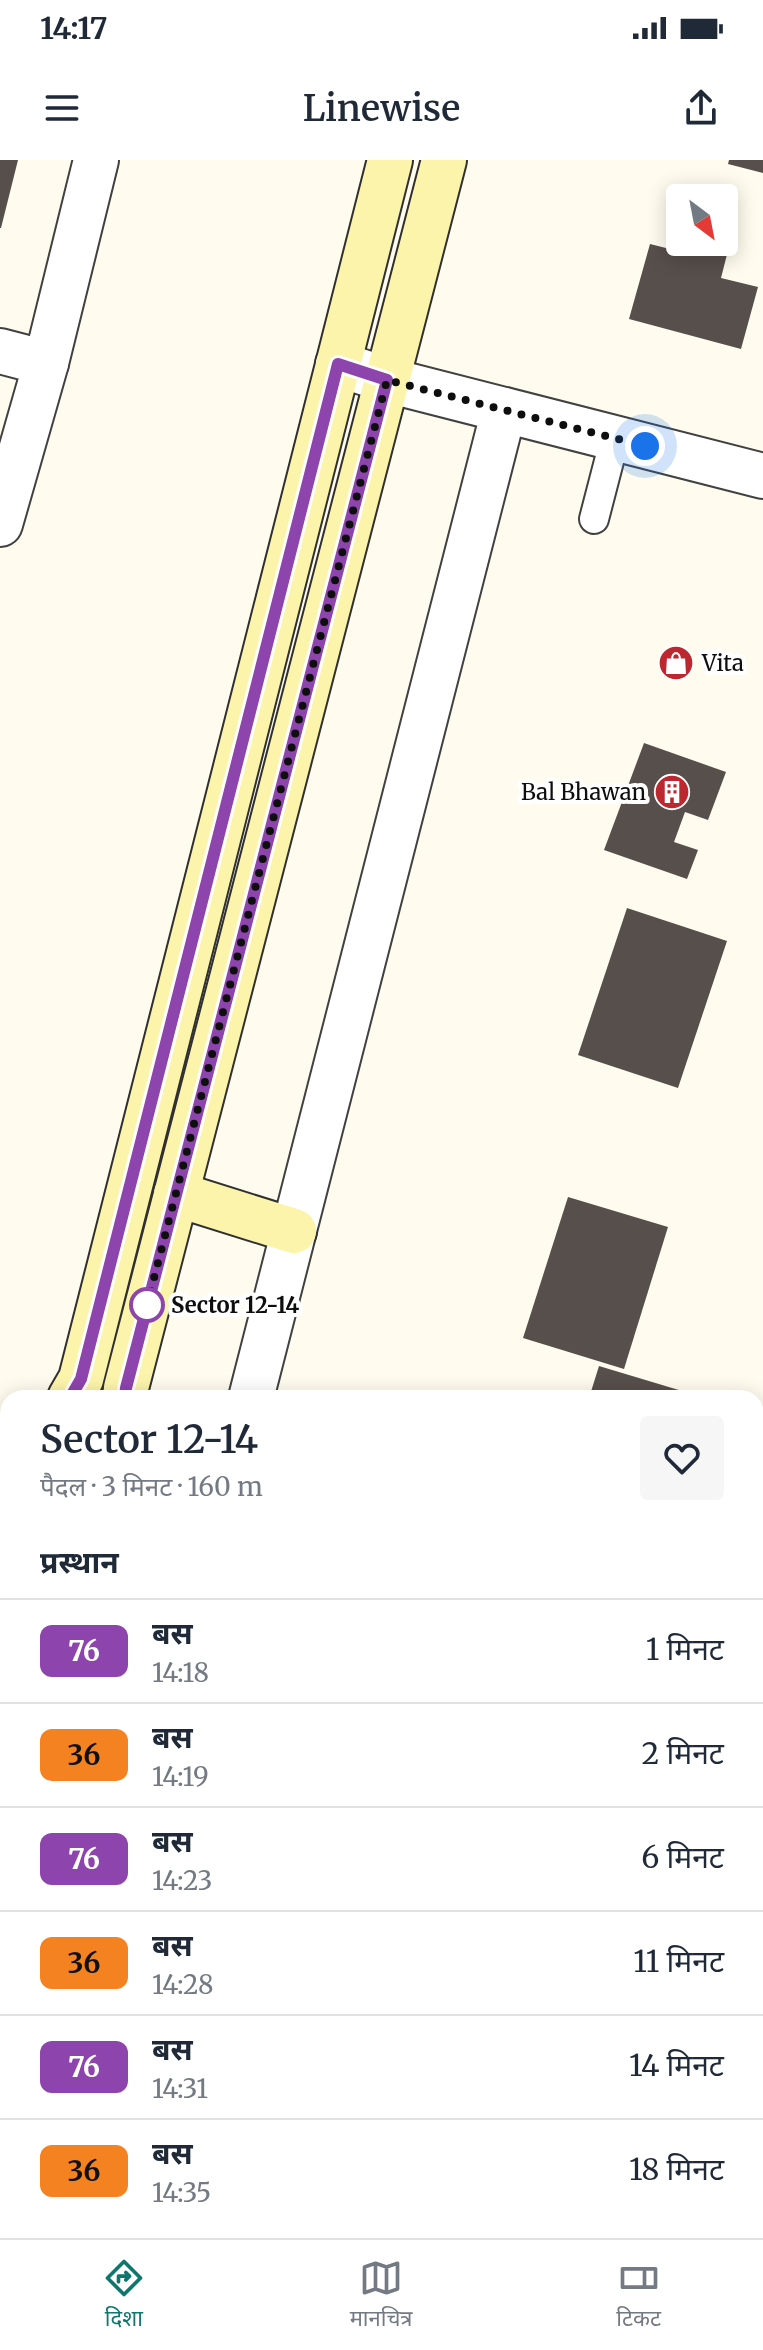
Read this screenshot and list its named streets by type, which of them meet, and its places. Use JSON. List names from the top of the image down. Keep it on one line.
{"places":{"shop":["Vita"],"building":["Bal Bhawan"],"other":["Sector 12-14"]},"lines":["bus line 76"],"north":"bottom right","page":{"status":"14:17","header":"Linewise","heading":[["Sector 12-14","पैदल · 3 मिनट · 160 m"],"प्रस्थान"],"list":[{"mark":"76","name":"बस","note":"14:18","value":"1 मिनट"},{"mark":"36","name":"बस","note":"14:19","value":"2 मिनट"},{"mark":"76","name":"बस","note":"14:23","value":"6 मिनट"},{"mark":"36","name":"बस","note":"14:28","value":"11 मिनट"},{"mark":"76","name":"बस","note":"14:31","value":"14 मिनट"},{"mark":"36","name":"बस","note":"14:35","value":"18 मिनट"}],"tabs":["दिशा","मानचित्र","टिकट"]}}
